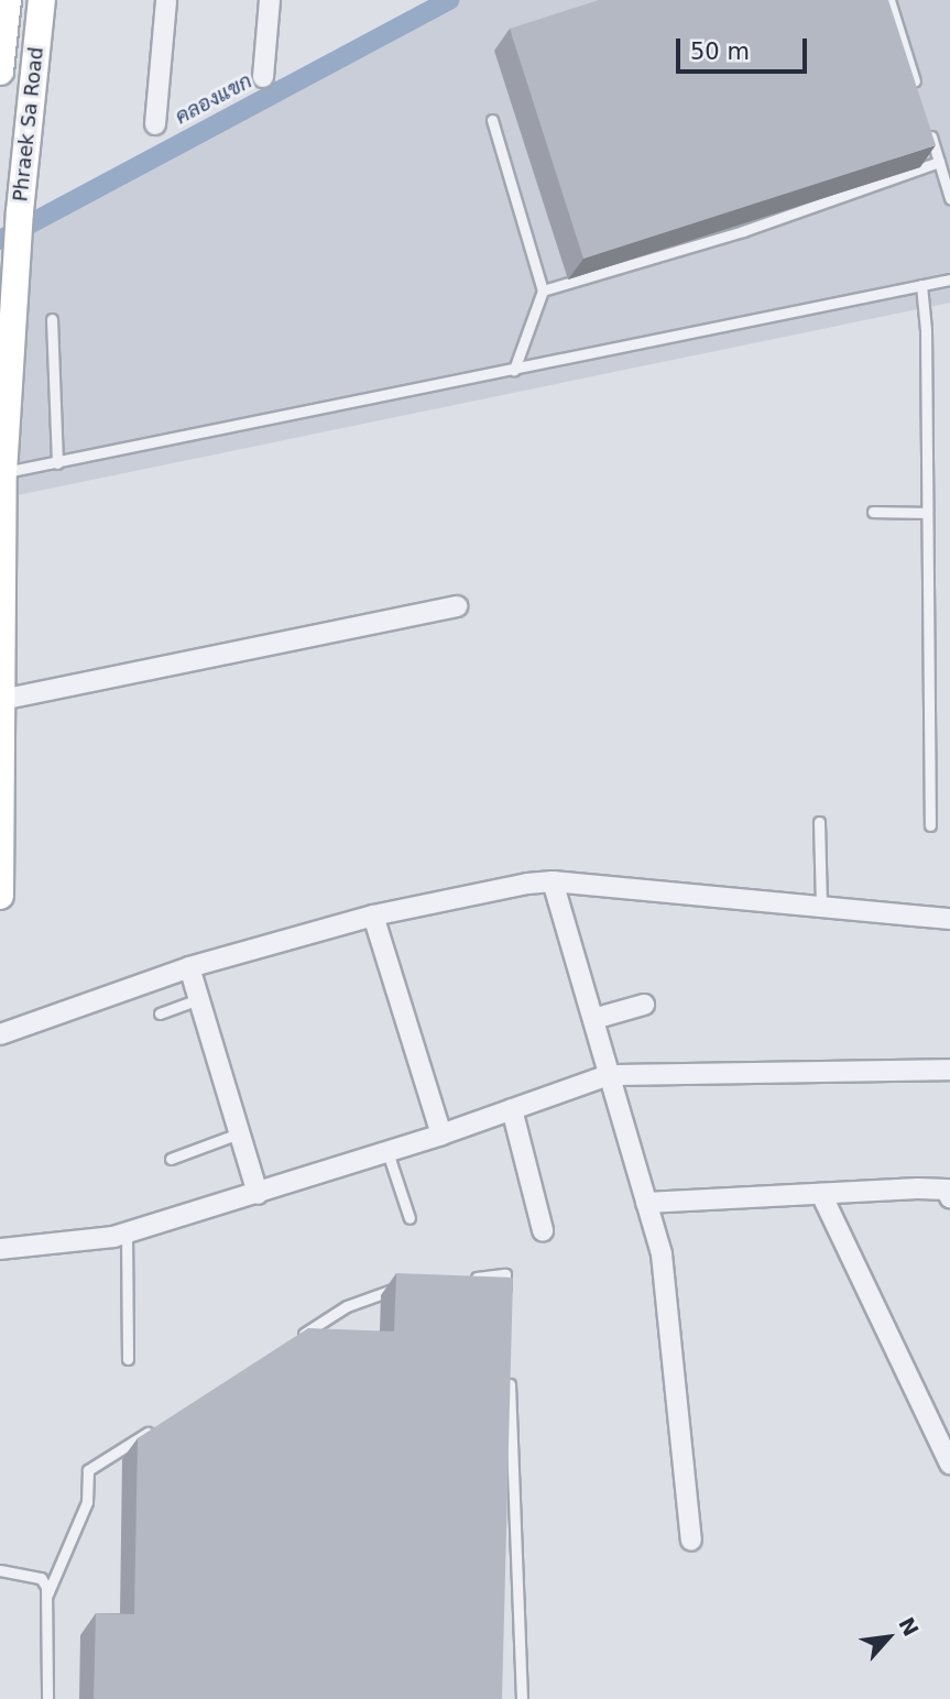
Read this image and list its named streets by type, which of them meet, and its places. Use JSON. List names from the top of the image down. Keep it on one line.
{"streets":{"main road":["Phraek Sa Road"]},"water":["คลองแขก"],"scale_bar":"50 m","north":"top right"}
